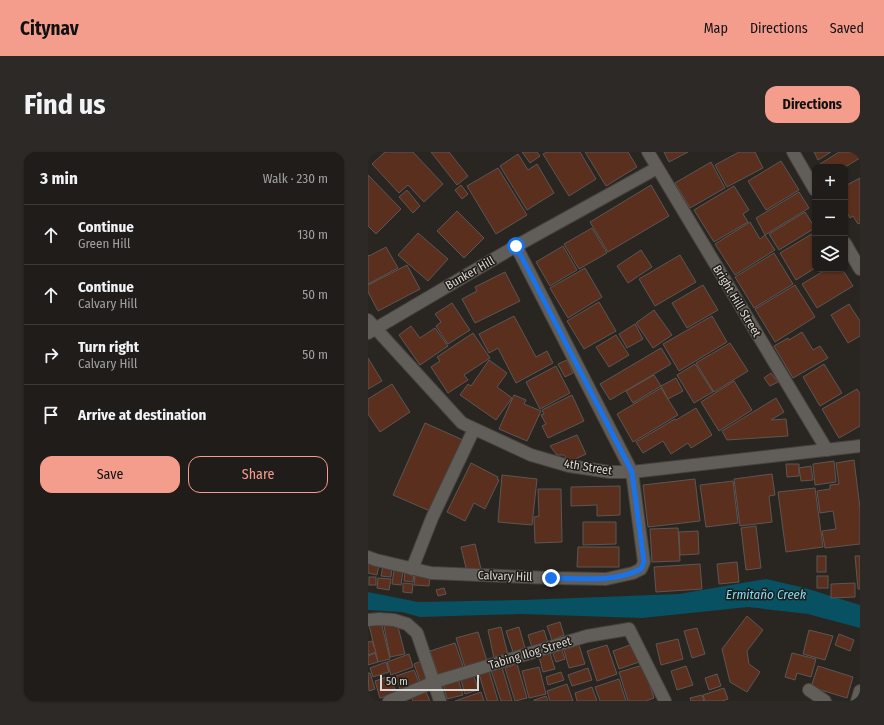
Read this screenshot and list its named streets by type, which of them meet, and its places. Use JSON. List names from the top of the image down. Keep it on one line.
{"streets":{"street":["Bunker Hill","Bright Hill Street","4th Street","Calvary Hill","Tabing Ilog Street"]},"crossings":[["Bunker Hill","Bright Hill Street"],["Bunker Hill","4th Street"],["Bright Hill Street","4th Street"],["4th Street","Calvary Hill"]],"water":["Ermitaño Creek"],"scale_bar":"50 m","page":{"header":"Citynav","nav":["Map","Directions","Saved"],"buttons":["Directions",["Save","Share"]],"title":"Find us","heading":["3 min","Walk · 230 m"],"map_buttons":["+","−"],"list":[["Continue","Green Hill","130 m"],["Continue","Calvary Hill","50 m"],["Turn right","Calvary Hill","50 m"],"Arrive at destination"],"scale":"50 m"}}
